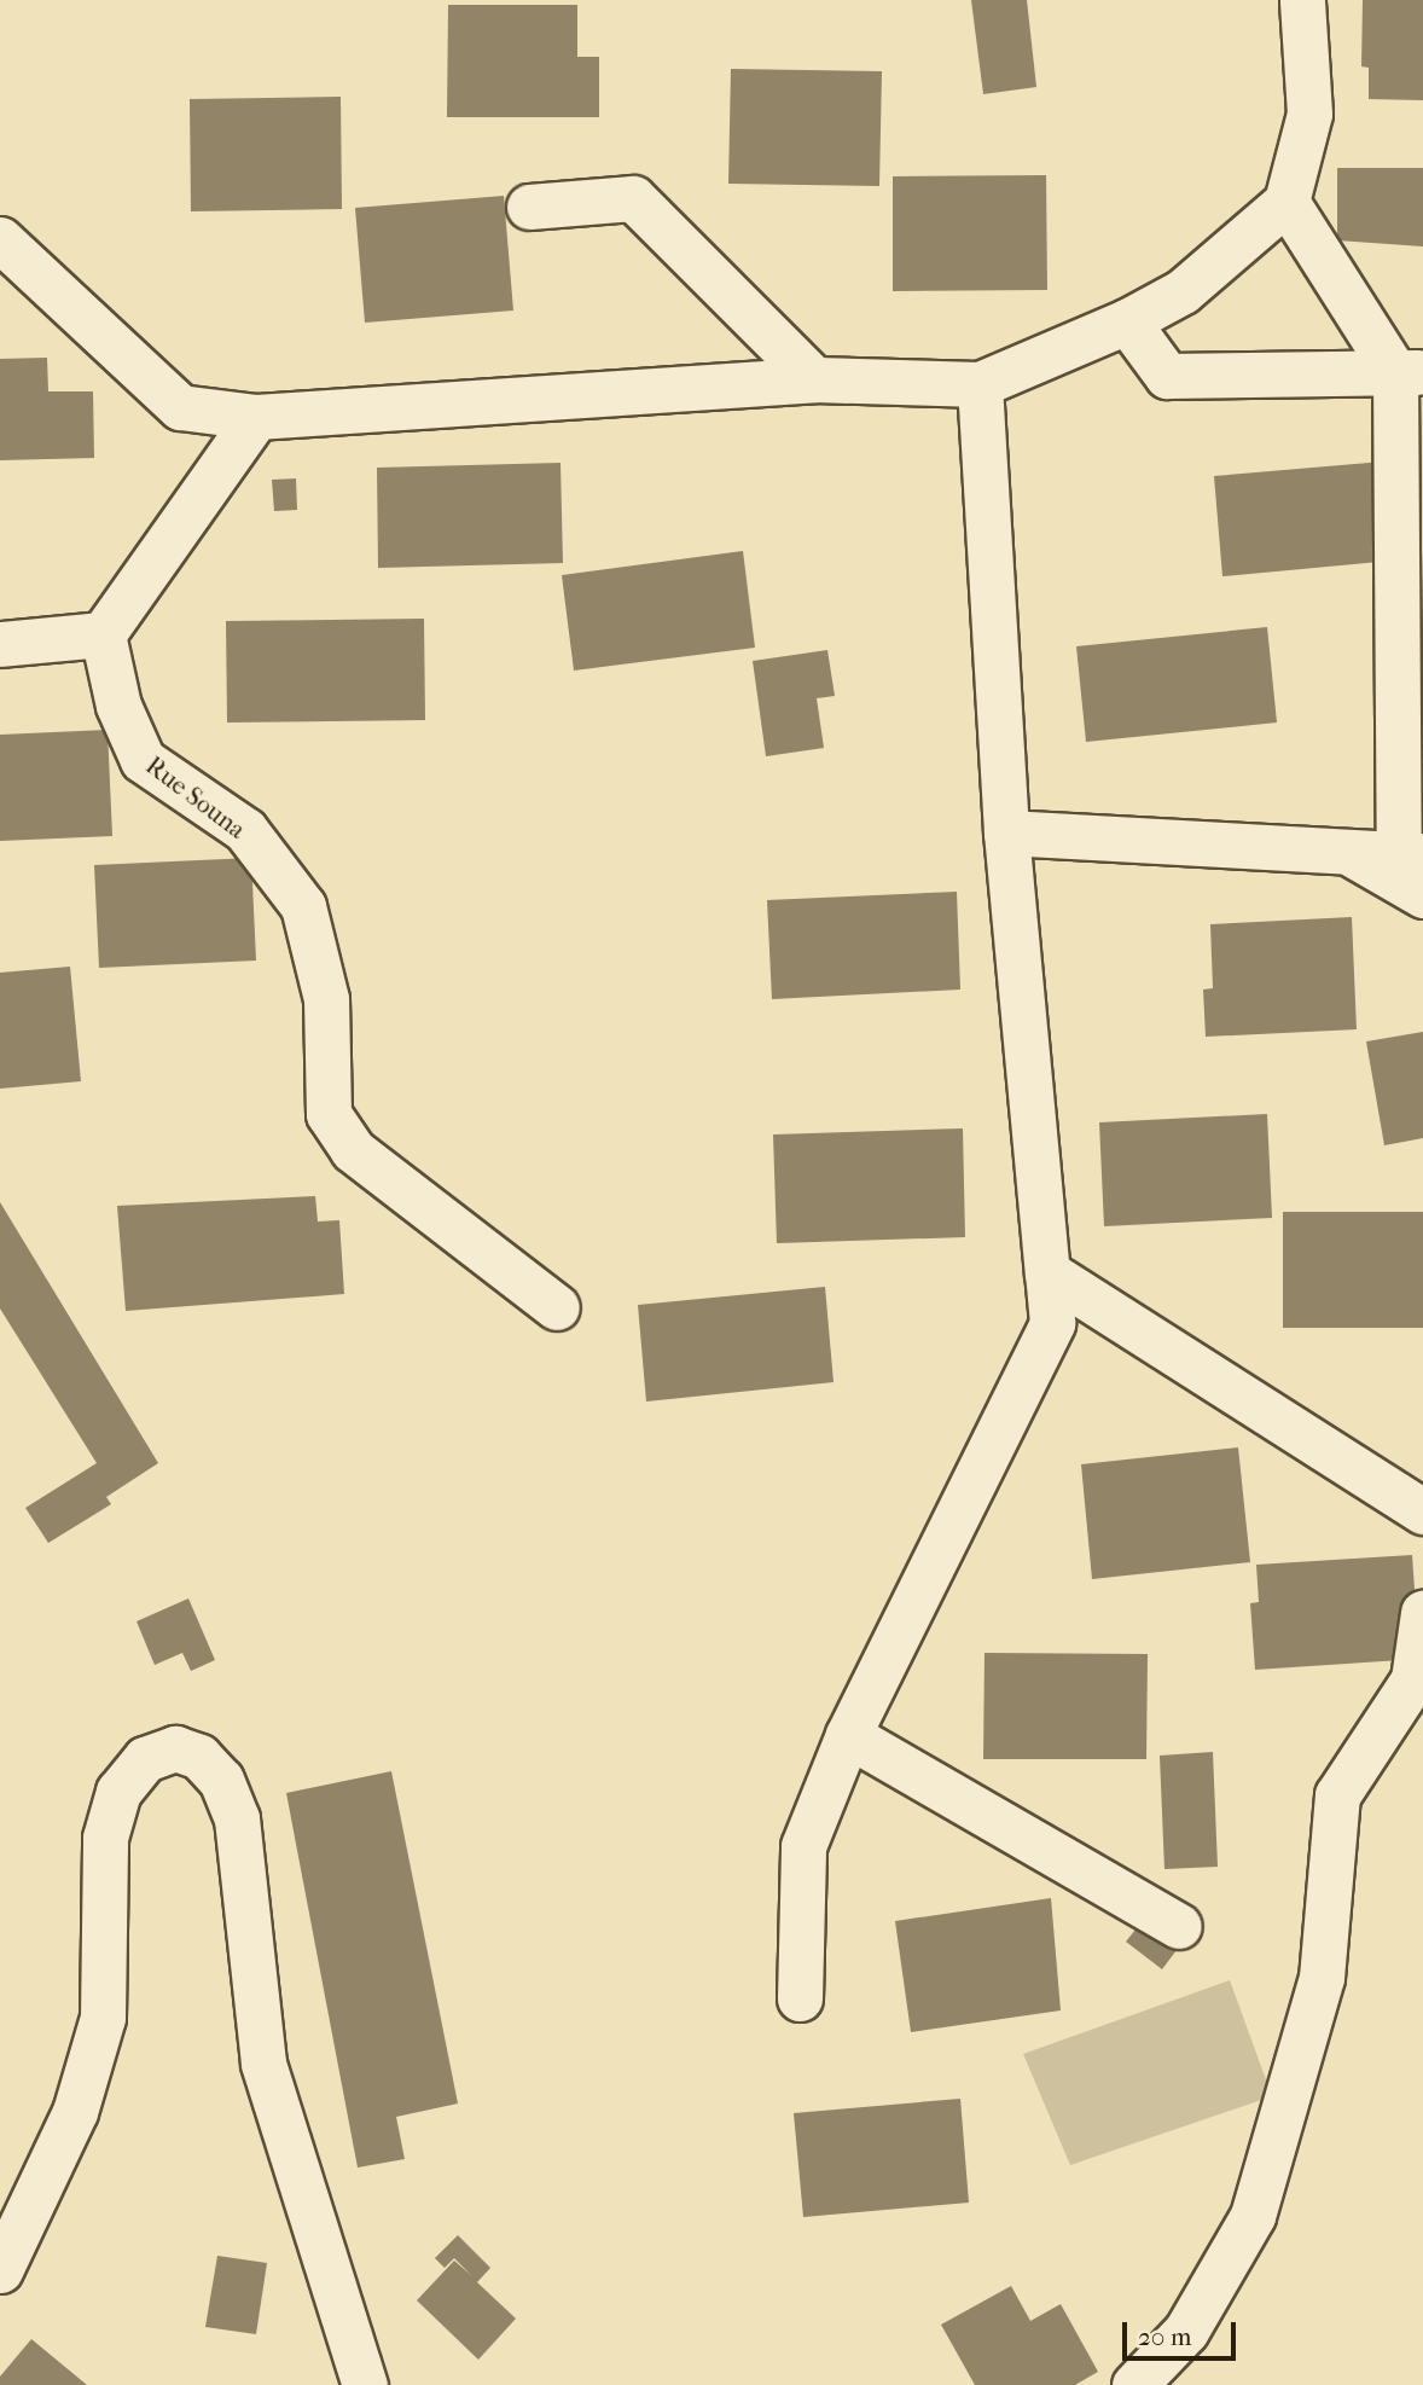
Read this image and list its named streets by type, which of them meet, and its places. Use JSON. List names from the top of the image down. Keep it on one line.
{"streets":{"street":["Rue Souna"]},"scale_bar":"20 m"}
